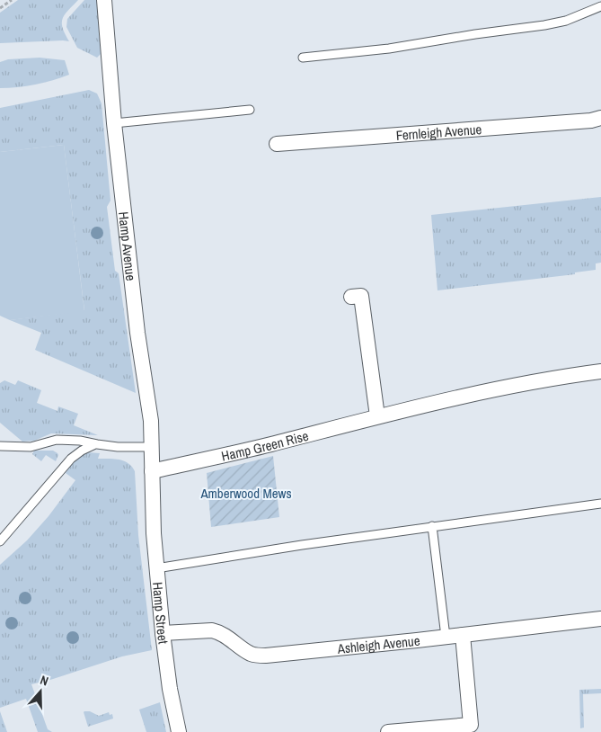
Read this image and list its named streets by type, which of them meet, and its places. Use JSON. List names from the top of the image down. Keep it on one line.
{"streets":{"street":["Fernleigh Avenue","Hamp Avenue","Hamp Green Rise","Hamp Street","Ashleigh Avenue"]},"crossings":[["Hamp Avenue","Hamp Green Rise"],["Hamp Avenue","Hamp Street"],["Hamp Street","Ashleigh Avenue"]],"parks":["Amberwood Mews"],"north":"top"}
